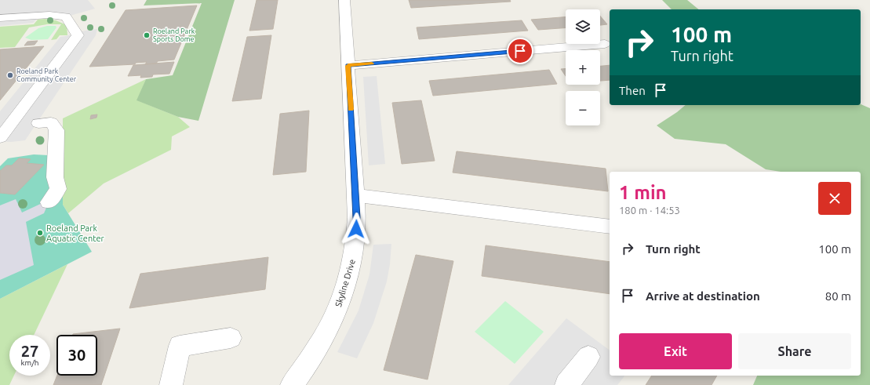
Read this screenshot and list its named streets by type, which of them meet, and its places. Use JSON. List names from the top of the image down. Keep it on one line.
{"streets":{"street":["Skyline Drive"]},"places":["Roeland Park Sports Dome","Roeland Park Community Center","Roeland Park Aquatic Center"],"page":{"map_buttons":["+","−"],"turn":["100 m","Turn right"],"then":"Then","heading":["1 min","180 m · 14:53"],"list":[{"name":"Turn right","value":"100 m"},{"name":"Arrive at destination","value":"80 m"}],"buttons":["Exit","Share"],"speed":"27 km/h","limit":"30"}}
